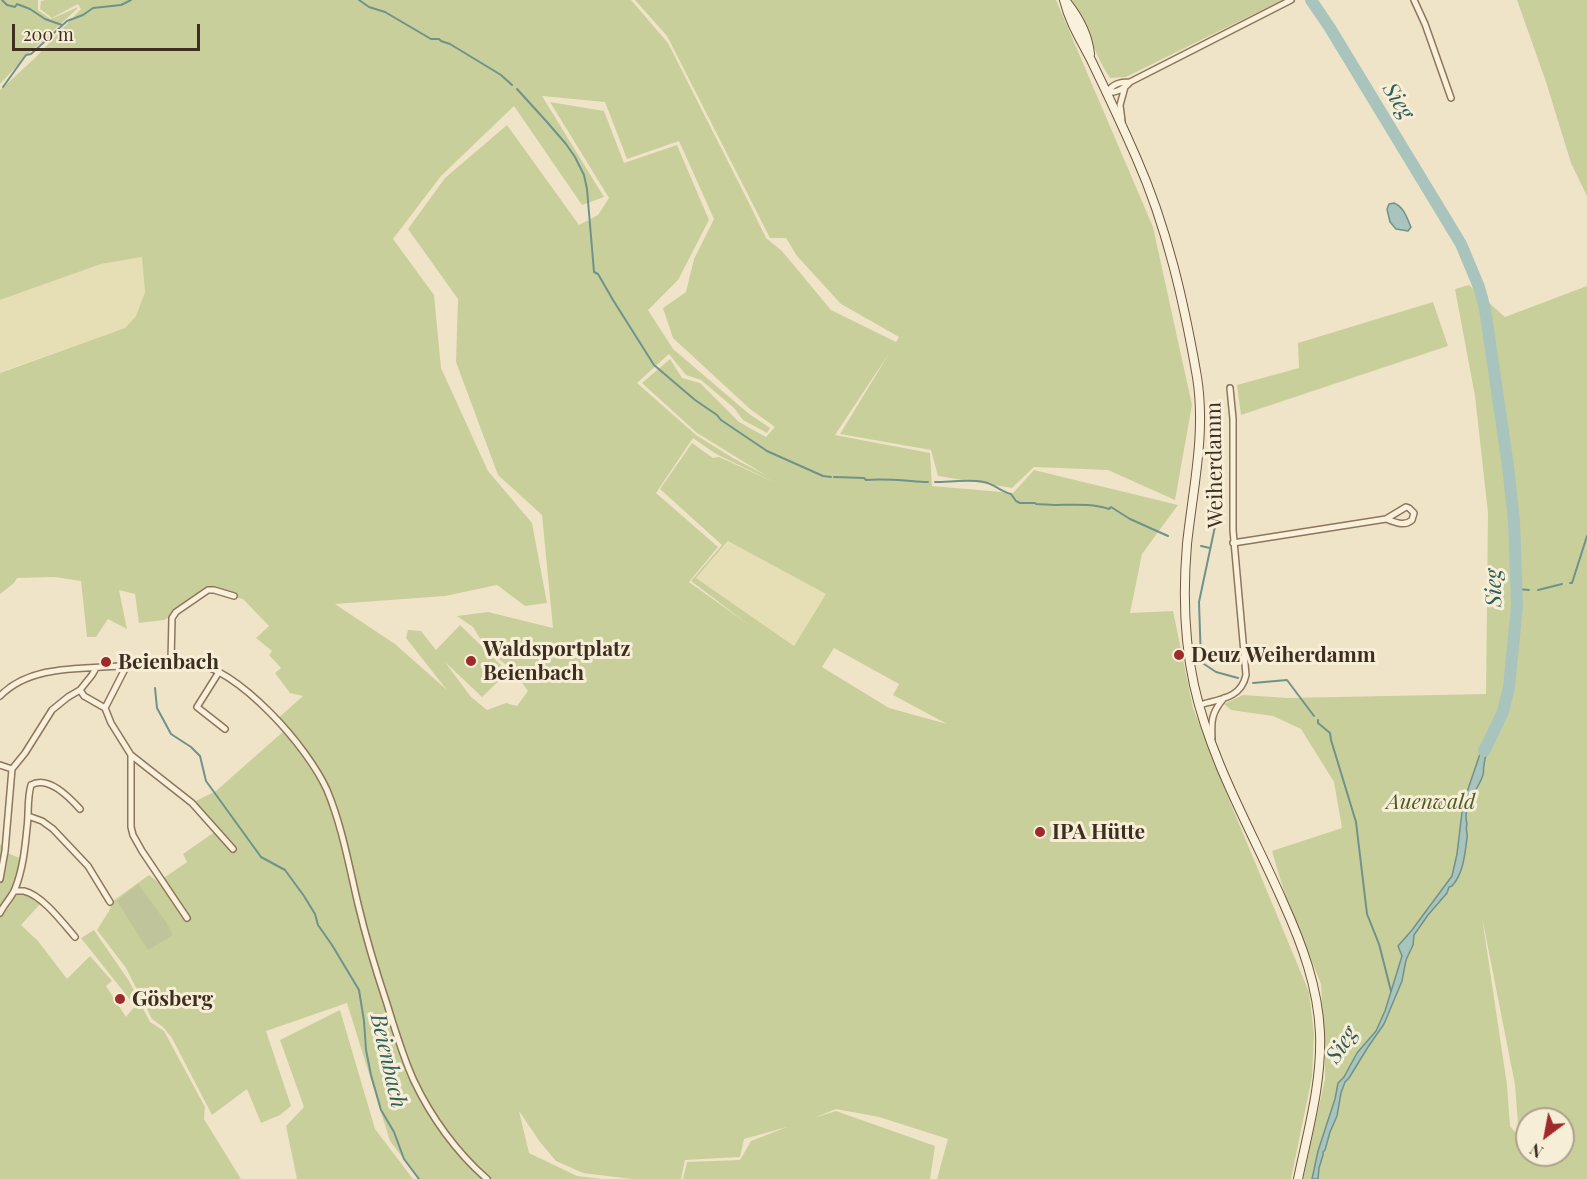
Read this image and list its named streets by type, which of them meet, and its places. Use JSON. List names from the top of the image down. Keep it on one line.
{"streets":{"street":["Weiherdamm"]},"water":["Sieg","Beienbach"],"parks":["Auenwald"],"places":["Deuz Weiherdamm","Waldsportplatz Beienbach","Beienbach","IPA Hütte","Gösberg"],"scale_bar":"200 m","north":"bottom left"}
